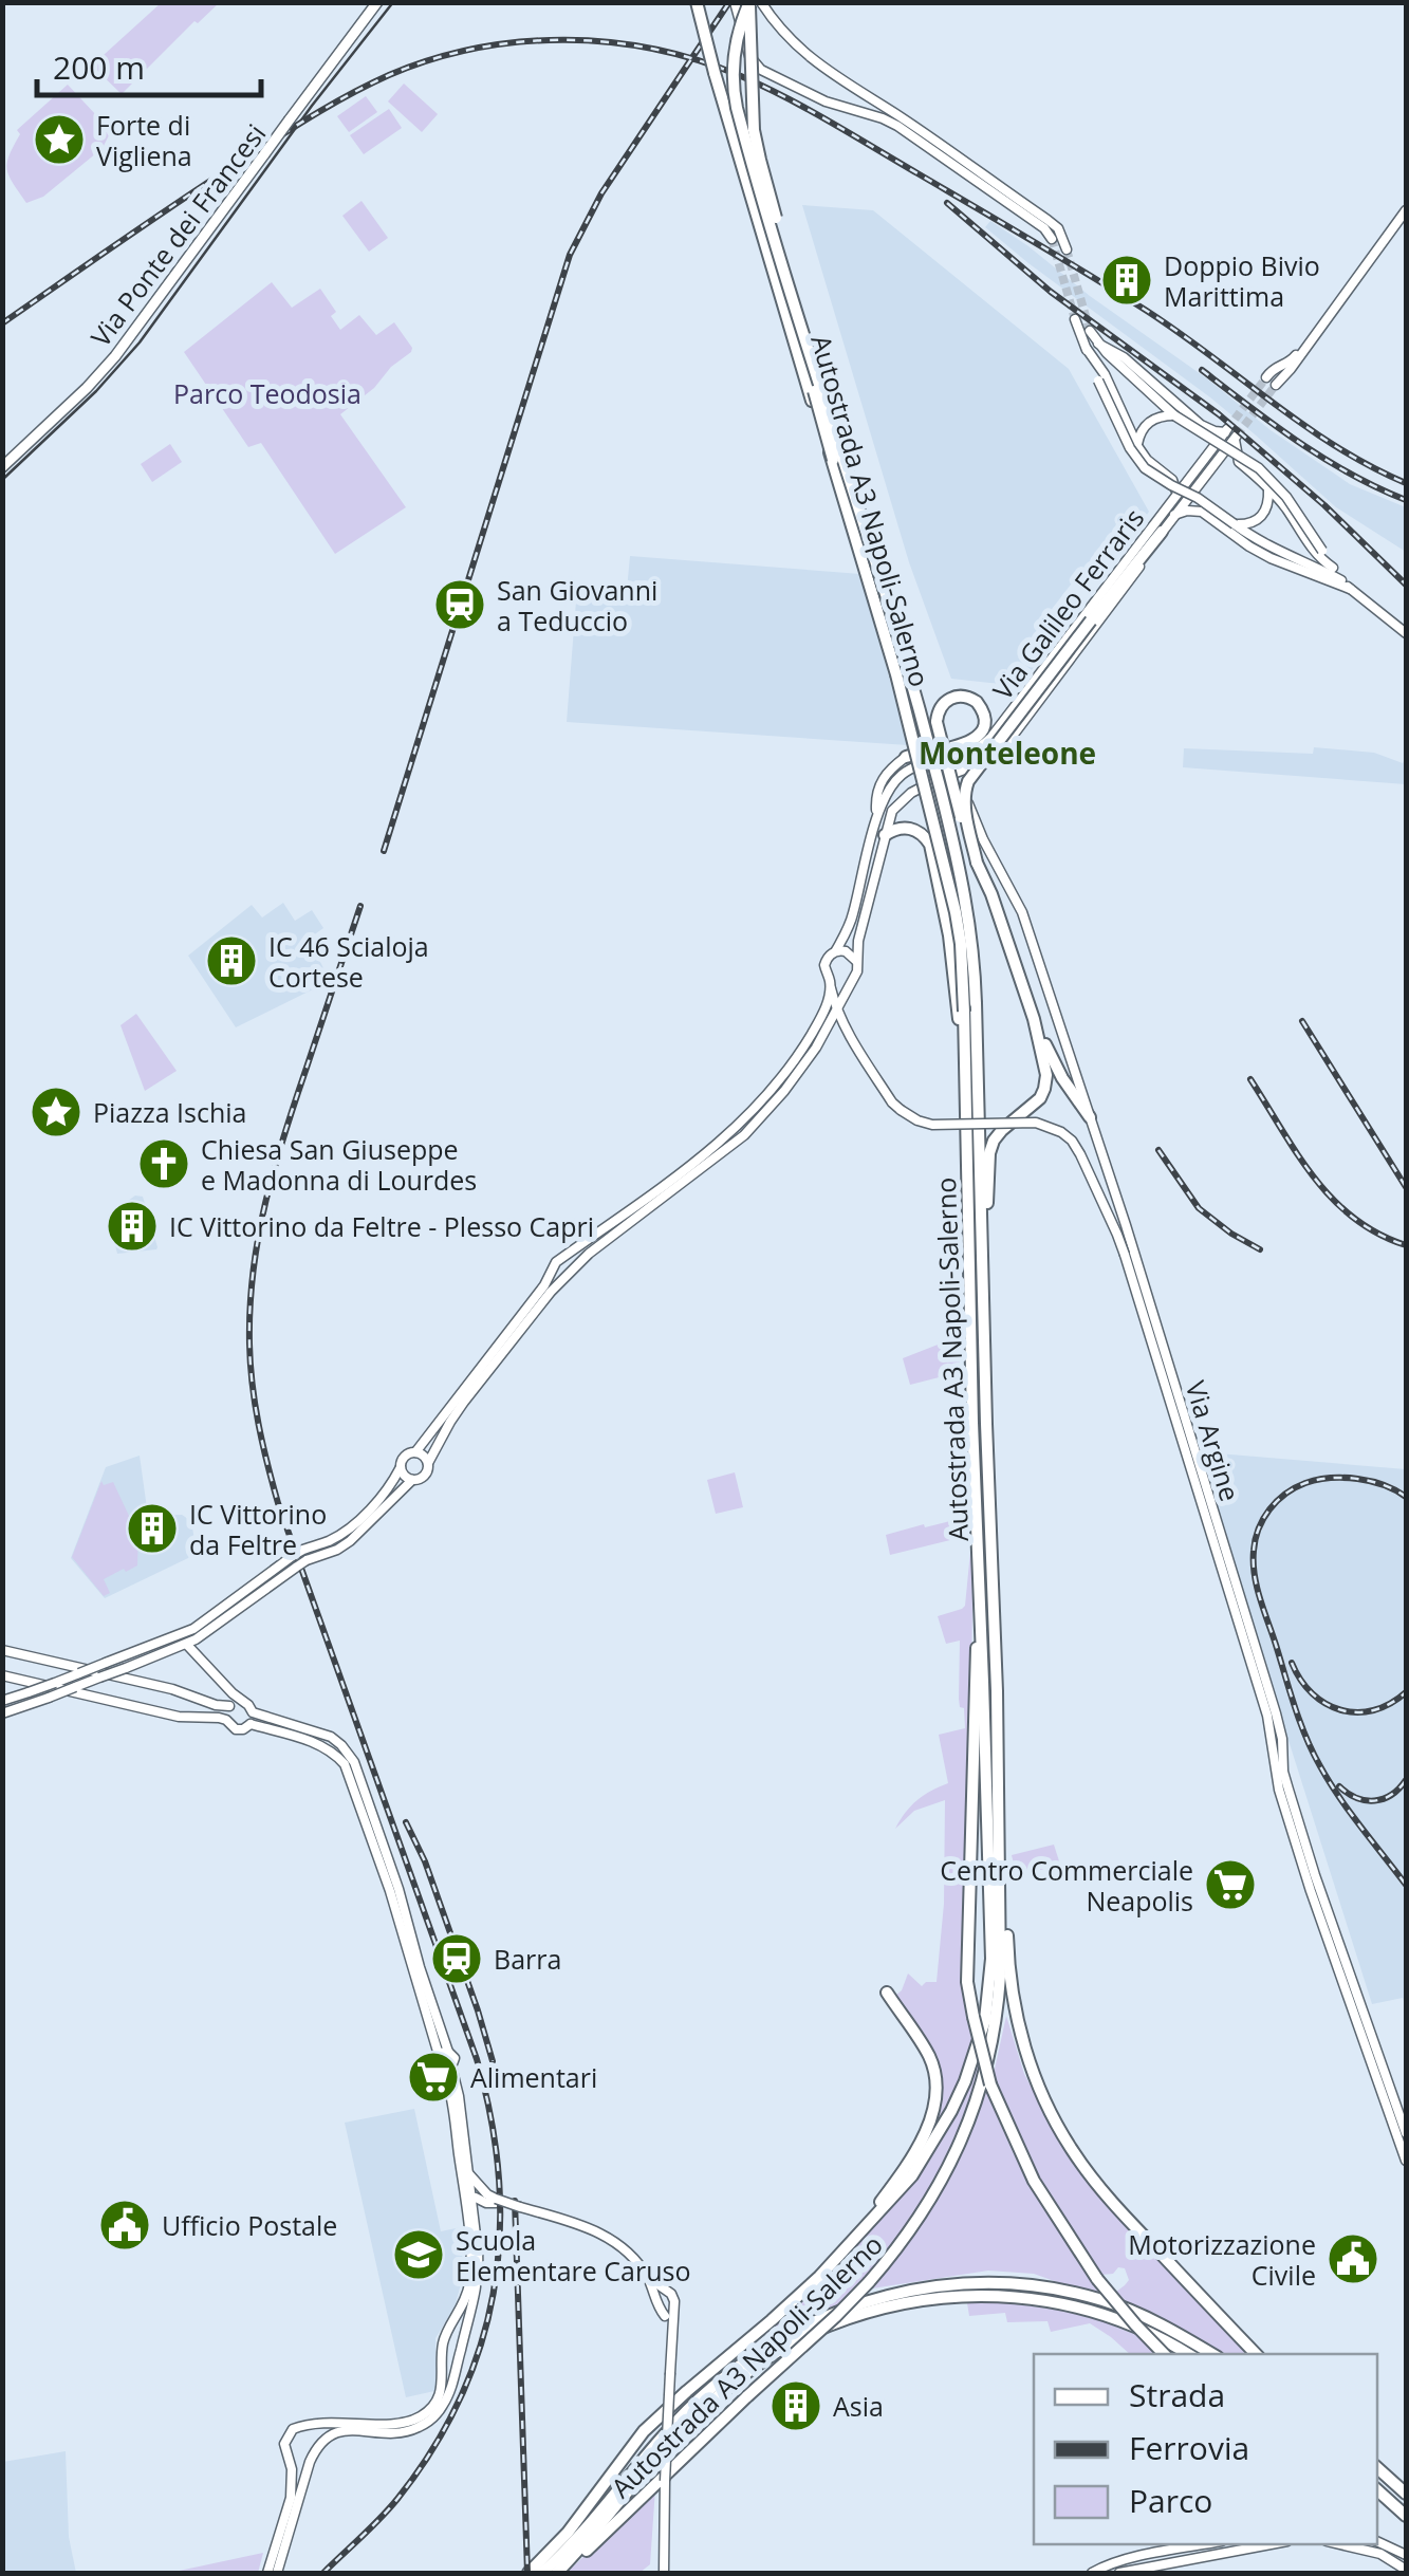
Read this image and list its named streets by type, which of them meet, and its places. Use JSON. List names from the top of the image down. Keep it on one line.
{"streets":{"highway":["Autostrada A3 Napoli-Salerno"],"main road":["Via Ponte dei Francesi"],"street":["Via Galileo Ferraris","Via Argine"]},"crossings":[["Via Galileo Ferraris","Via Argine"]],"districts":["Monteleone"],"parks":["Parco Teodosia"],"places":{"place":["Forte di Vigliena","Piazza Ischia"],"building":["Doppio Bivio Marittima","IC 46 Scialoja Cortese","IC Vittorino da Feltre - Plesso Capri","IC Vittorino da Feltre","Asia"],"station":["San Giovanni a Teduccio","Barra"],"church":["Chiesa San Giuseppe e Madonna di Lourdes"],"supermarket":["Centro Commerciale Neapolis","Alimentari"],"public building":["Ufficio Postale","Motorizzazione Civile"],"school or university":["Scuola Elementare Caruso"]},"legend":["Strada","Ferrovia","Parco"],"scale_bar":"200 m"}
